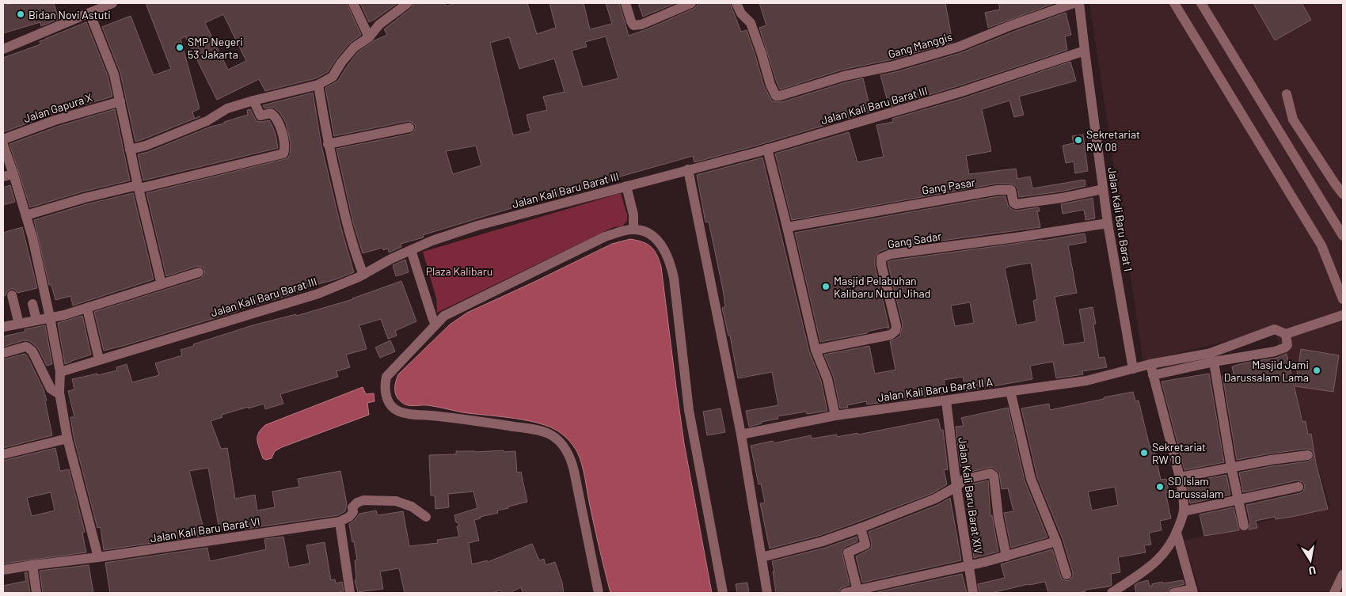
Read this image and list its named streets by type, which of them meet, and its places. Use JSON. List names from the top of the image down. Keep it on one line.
{"streets":{"street":["Gang Manggis","Jalan Kali Baru Barat III","Jalan Gapura X","Gang Pasar","Jalan Kali Baru Barat 1","Gang Sadar","Jalan Kali Baru Barat II A","Jalan Kali Baru Barat XIV","Jalan Kali Baru Barat VI"]},"crossings":[["Jalan Kali Baru Barat III","Jalan Kali Baru Barat 1"],["Gang Pasar","Jalan Kali Baru Barat 1"],["Jalan Kali Baru Barat 1","Gang Sadar"],["Jalan Kali Baru Barat 1","Jalan Kali Baru Barat II A"],["Jalan Kali Baru Barat II A","Jalan Kali Baru Barat XIV"]],"parks":["Plaza Kalibaru"],"places":["Bidan Novi Astuti","SMP Negeri 53 Jakarta","Sekretariat RW 08","Masjid Pelabuhan Kalibaru Nurul Jihad","Masjid Jami Darussalam Lama","Sekretariat RW 10","SD Islam Darussalam"],"north":"bottom"}
